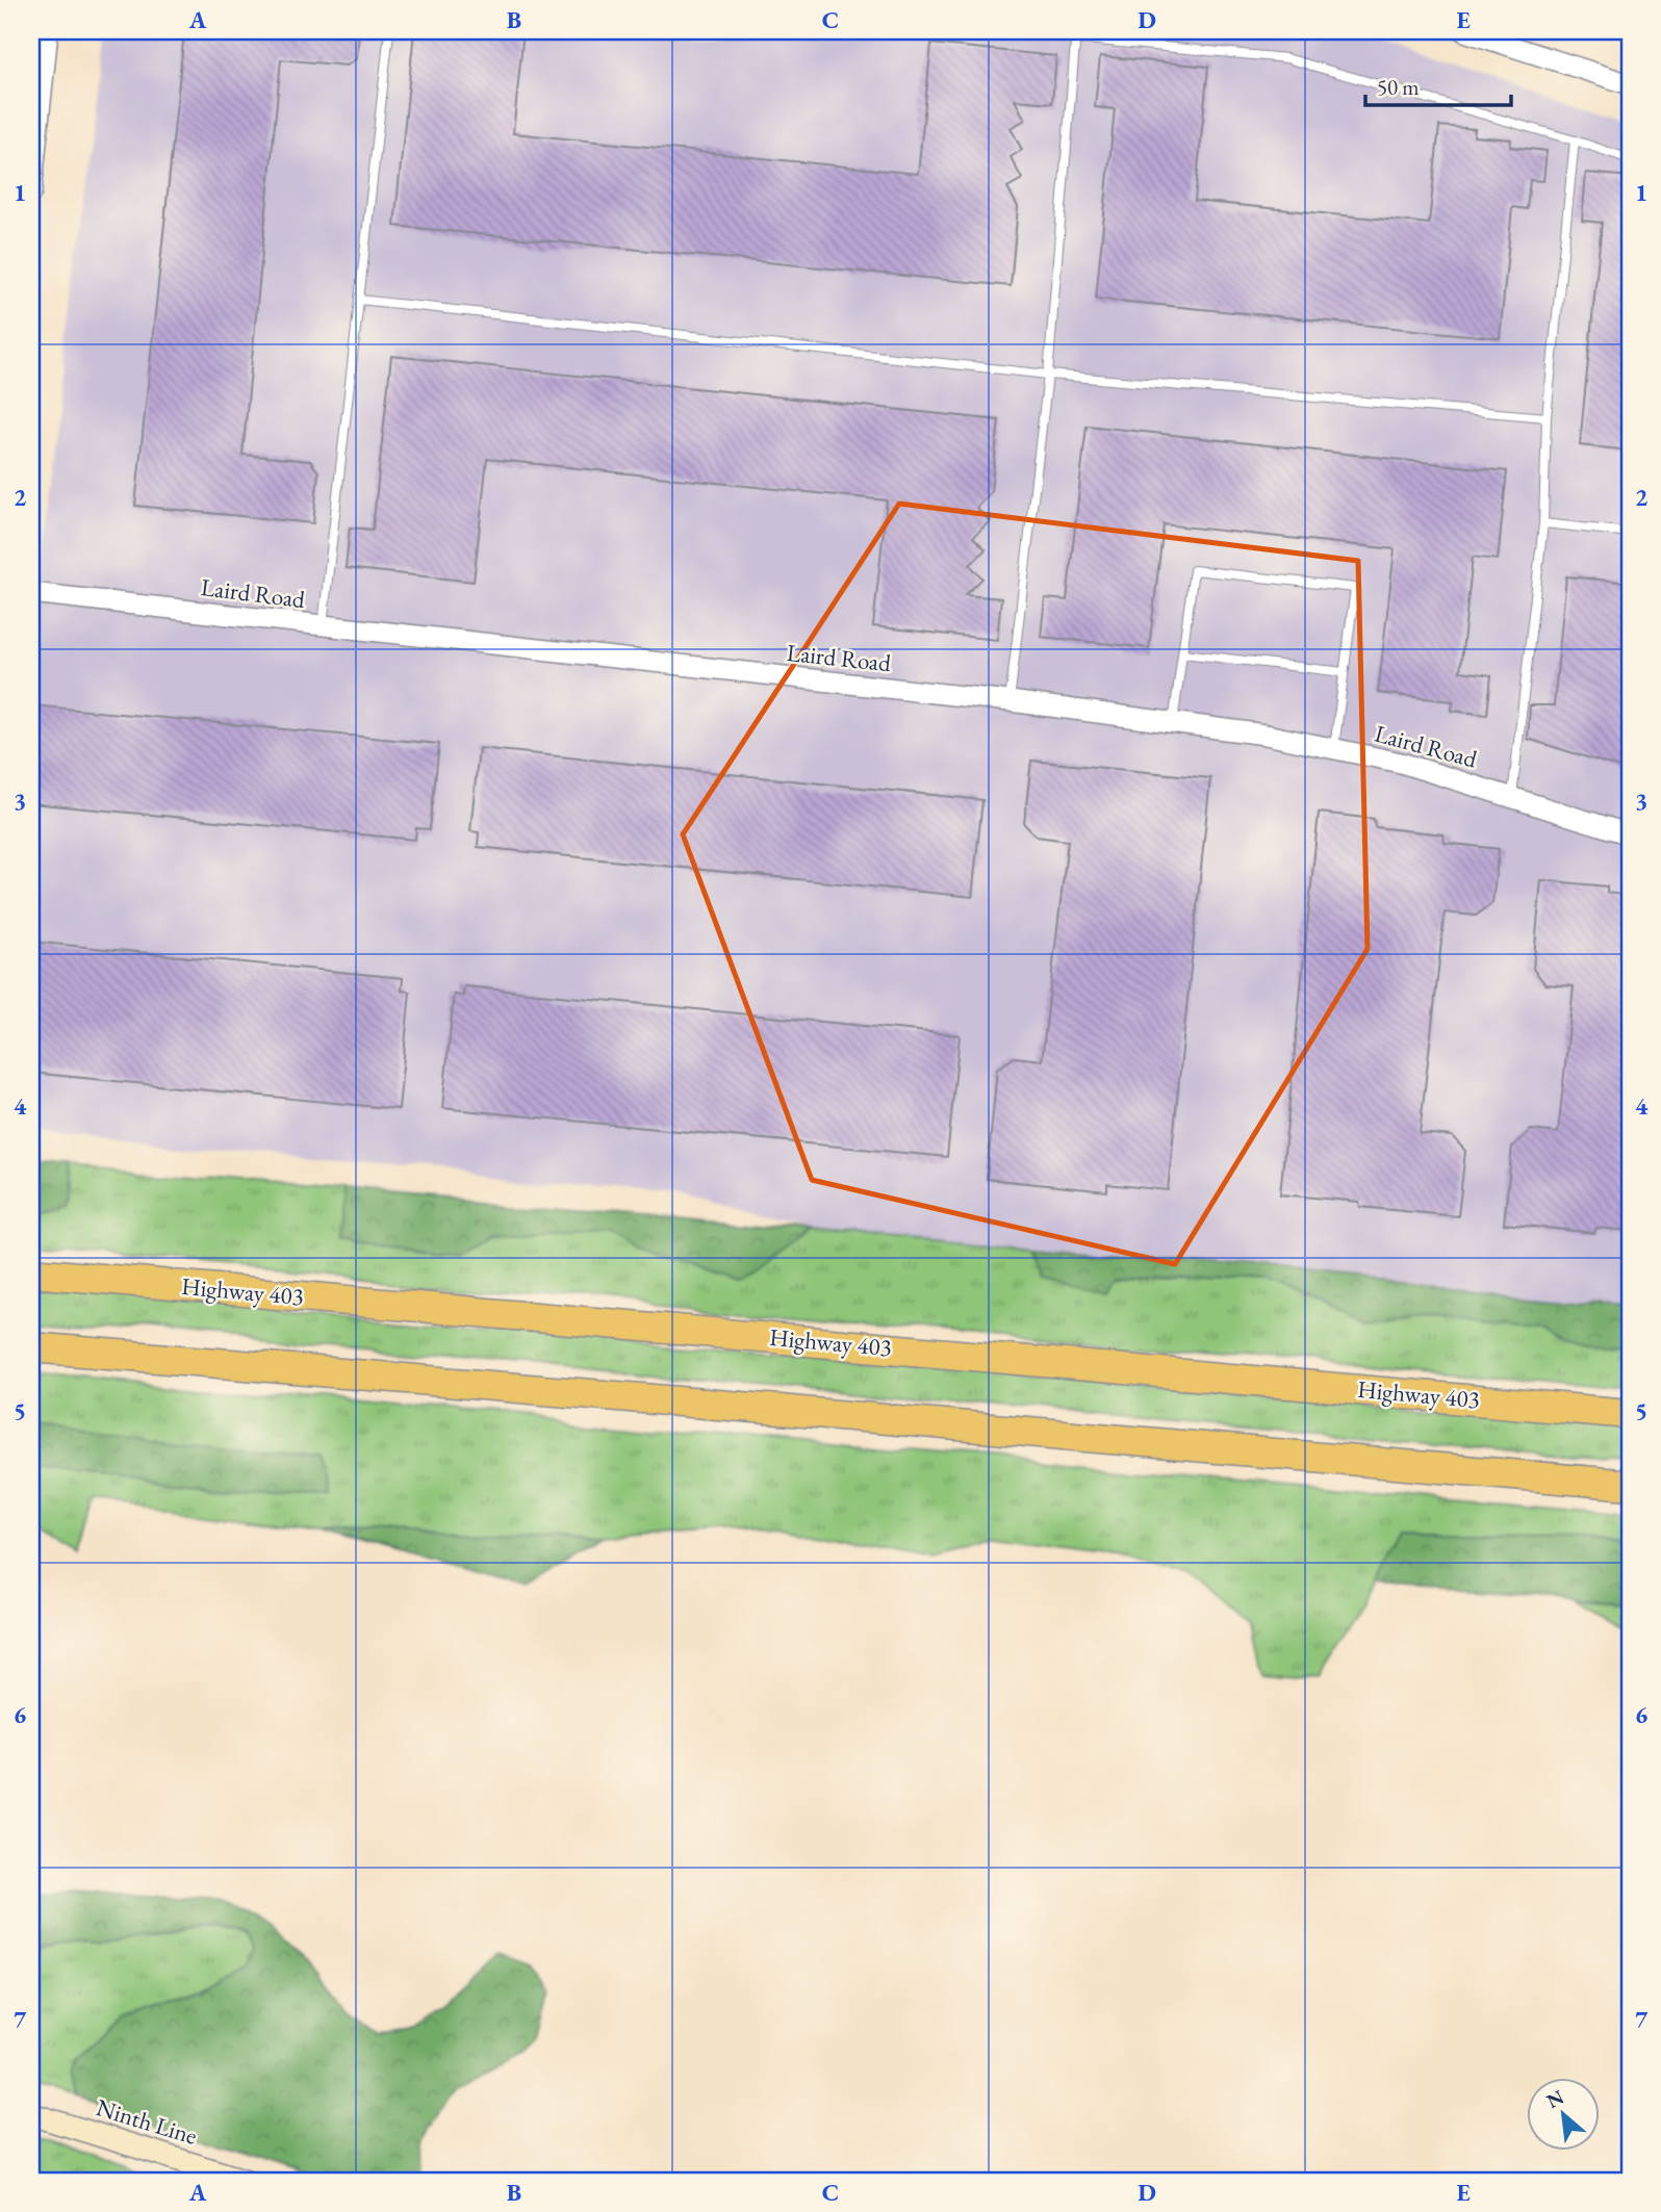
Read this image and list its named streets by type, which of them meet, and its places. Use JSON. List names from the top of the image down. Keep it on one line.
{"streets":{"highway":["Highway 403"],"main road":["Ninth Line"],"street":["Laird Road"]},"scale_bar":"50 m","north":"top left","grid":{"columns":["A","B","C","D","E"],"rows":["1","2","3","4","5","6","7"]}}
